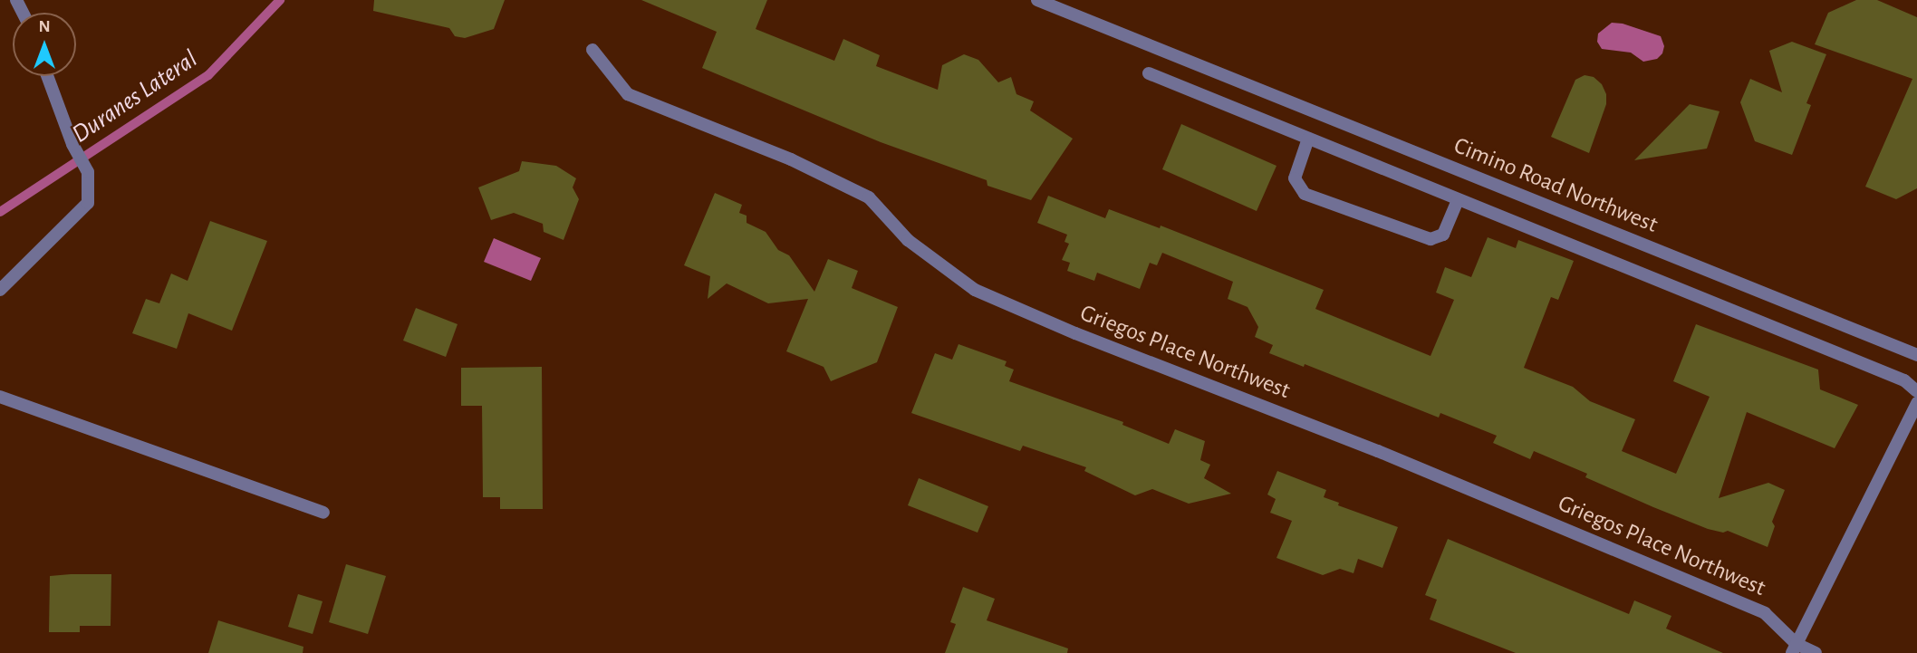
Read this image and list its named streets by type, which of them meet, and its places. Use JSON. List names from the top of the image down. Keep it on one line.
{"streets":{"street":["Cimino Road Northwest","Griegos Place Northwest"]},"water":["Duranes Lateral"],"north":"top"}
